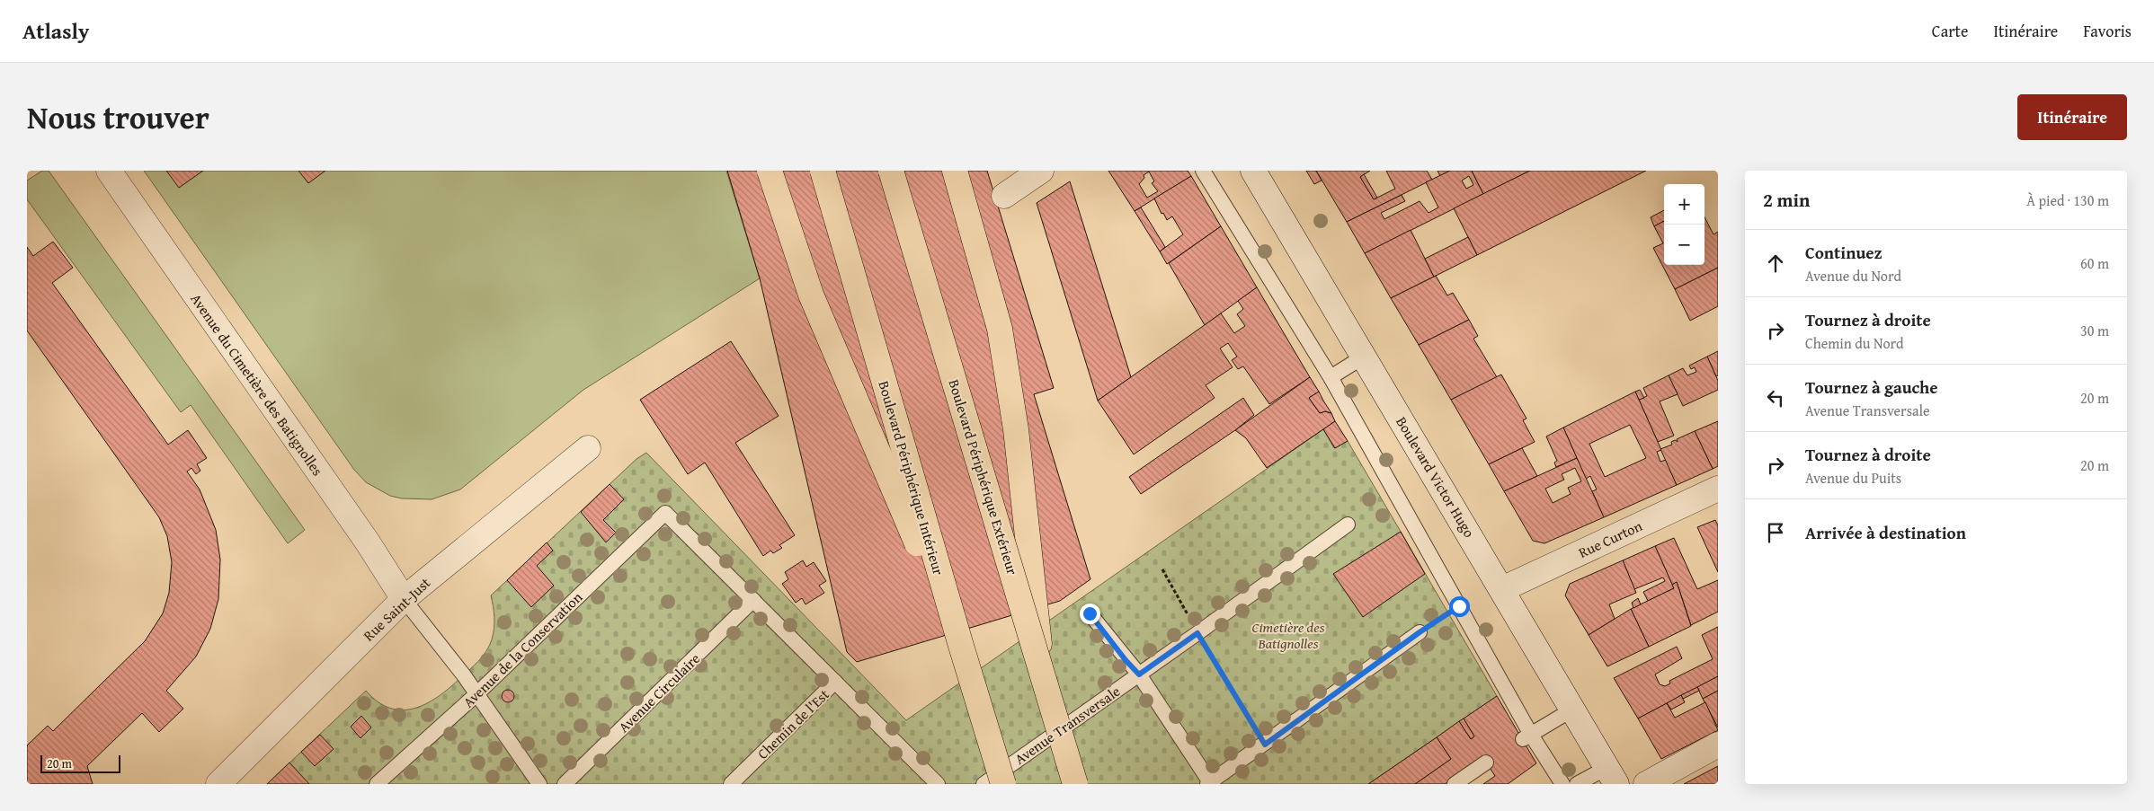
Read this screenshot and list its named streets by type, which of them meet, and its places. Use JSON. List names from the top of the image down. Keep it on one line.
{"streets":{"highway":["Boulevard Périphérique Extérieur","Boulevard Périphérique Intérieur"],"street":["Avenue du Cimetière des Batignolles","Boulevard Victor Hugo","Rue Curton","Rue Saint-Just"],"lane":["Avenue de la Conservation","Avenue Circulaire","Chemin de l'Est","Avenue Transversale"]},"crossings":[["Avenue du Cimetière des Batignolles","Rue Saint-Just"],["Boulevard Victor Hugo","Rue Curton"],["Avenue de la Conservation","Avenue Circulaire"]],"parks":["Cimetière des Batignolles"],"scale_bar":"20 m","page":{"header":"Atlasly","nav":["Carte","Itinéraire","Favoris"],"title":"Nous trouver","buttons":"Itinéraire","heading":["2 min","À pied · 130 m"],"map_buttons":["+","−"],"list":[["Continuez","Avenue du Nord","60 m"],["Tournez à droite","Chemin du Nord","30 m"],["Tournez à gauche","Avenue Transversale","20 m"],["Tournez à droite","Avenue du Puits","20 m"],"Arrivée à destination"],"scale":"20 m"}}
